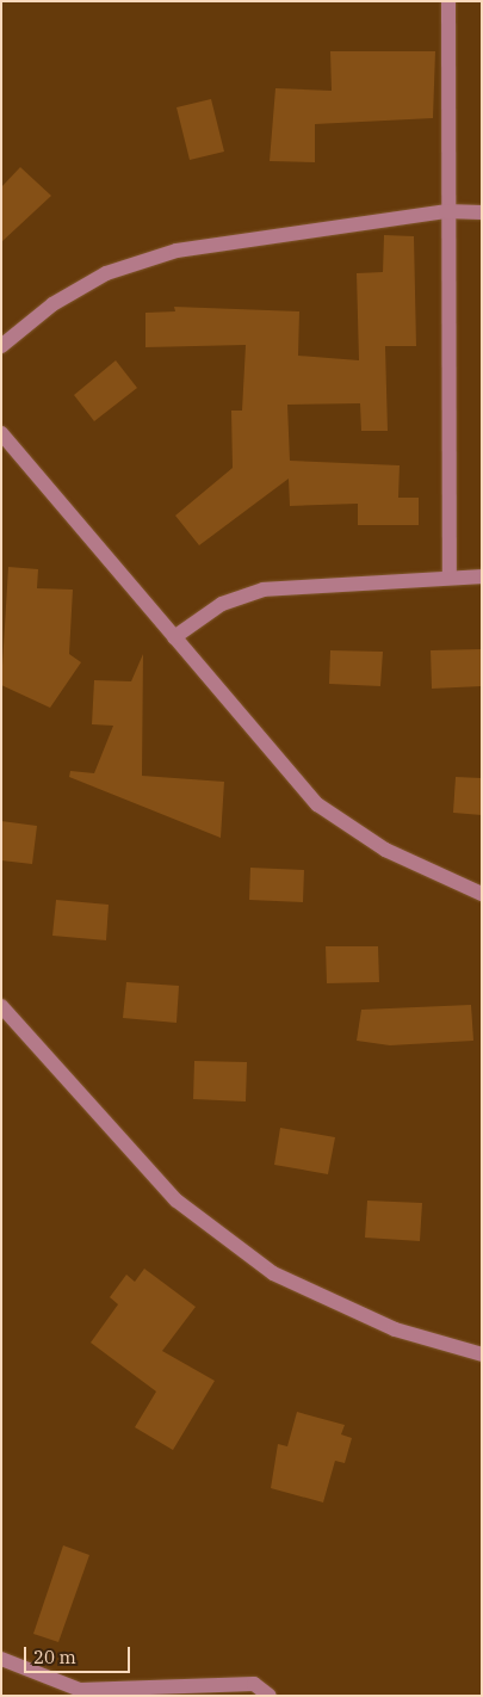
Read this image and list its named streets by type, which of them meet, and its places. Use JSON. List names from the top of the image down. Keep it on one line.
{"scale_bar":"20 m"}
